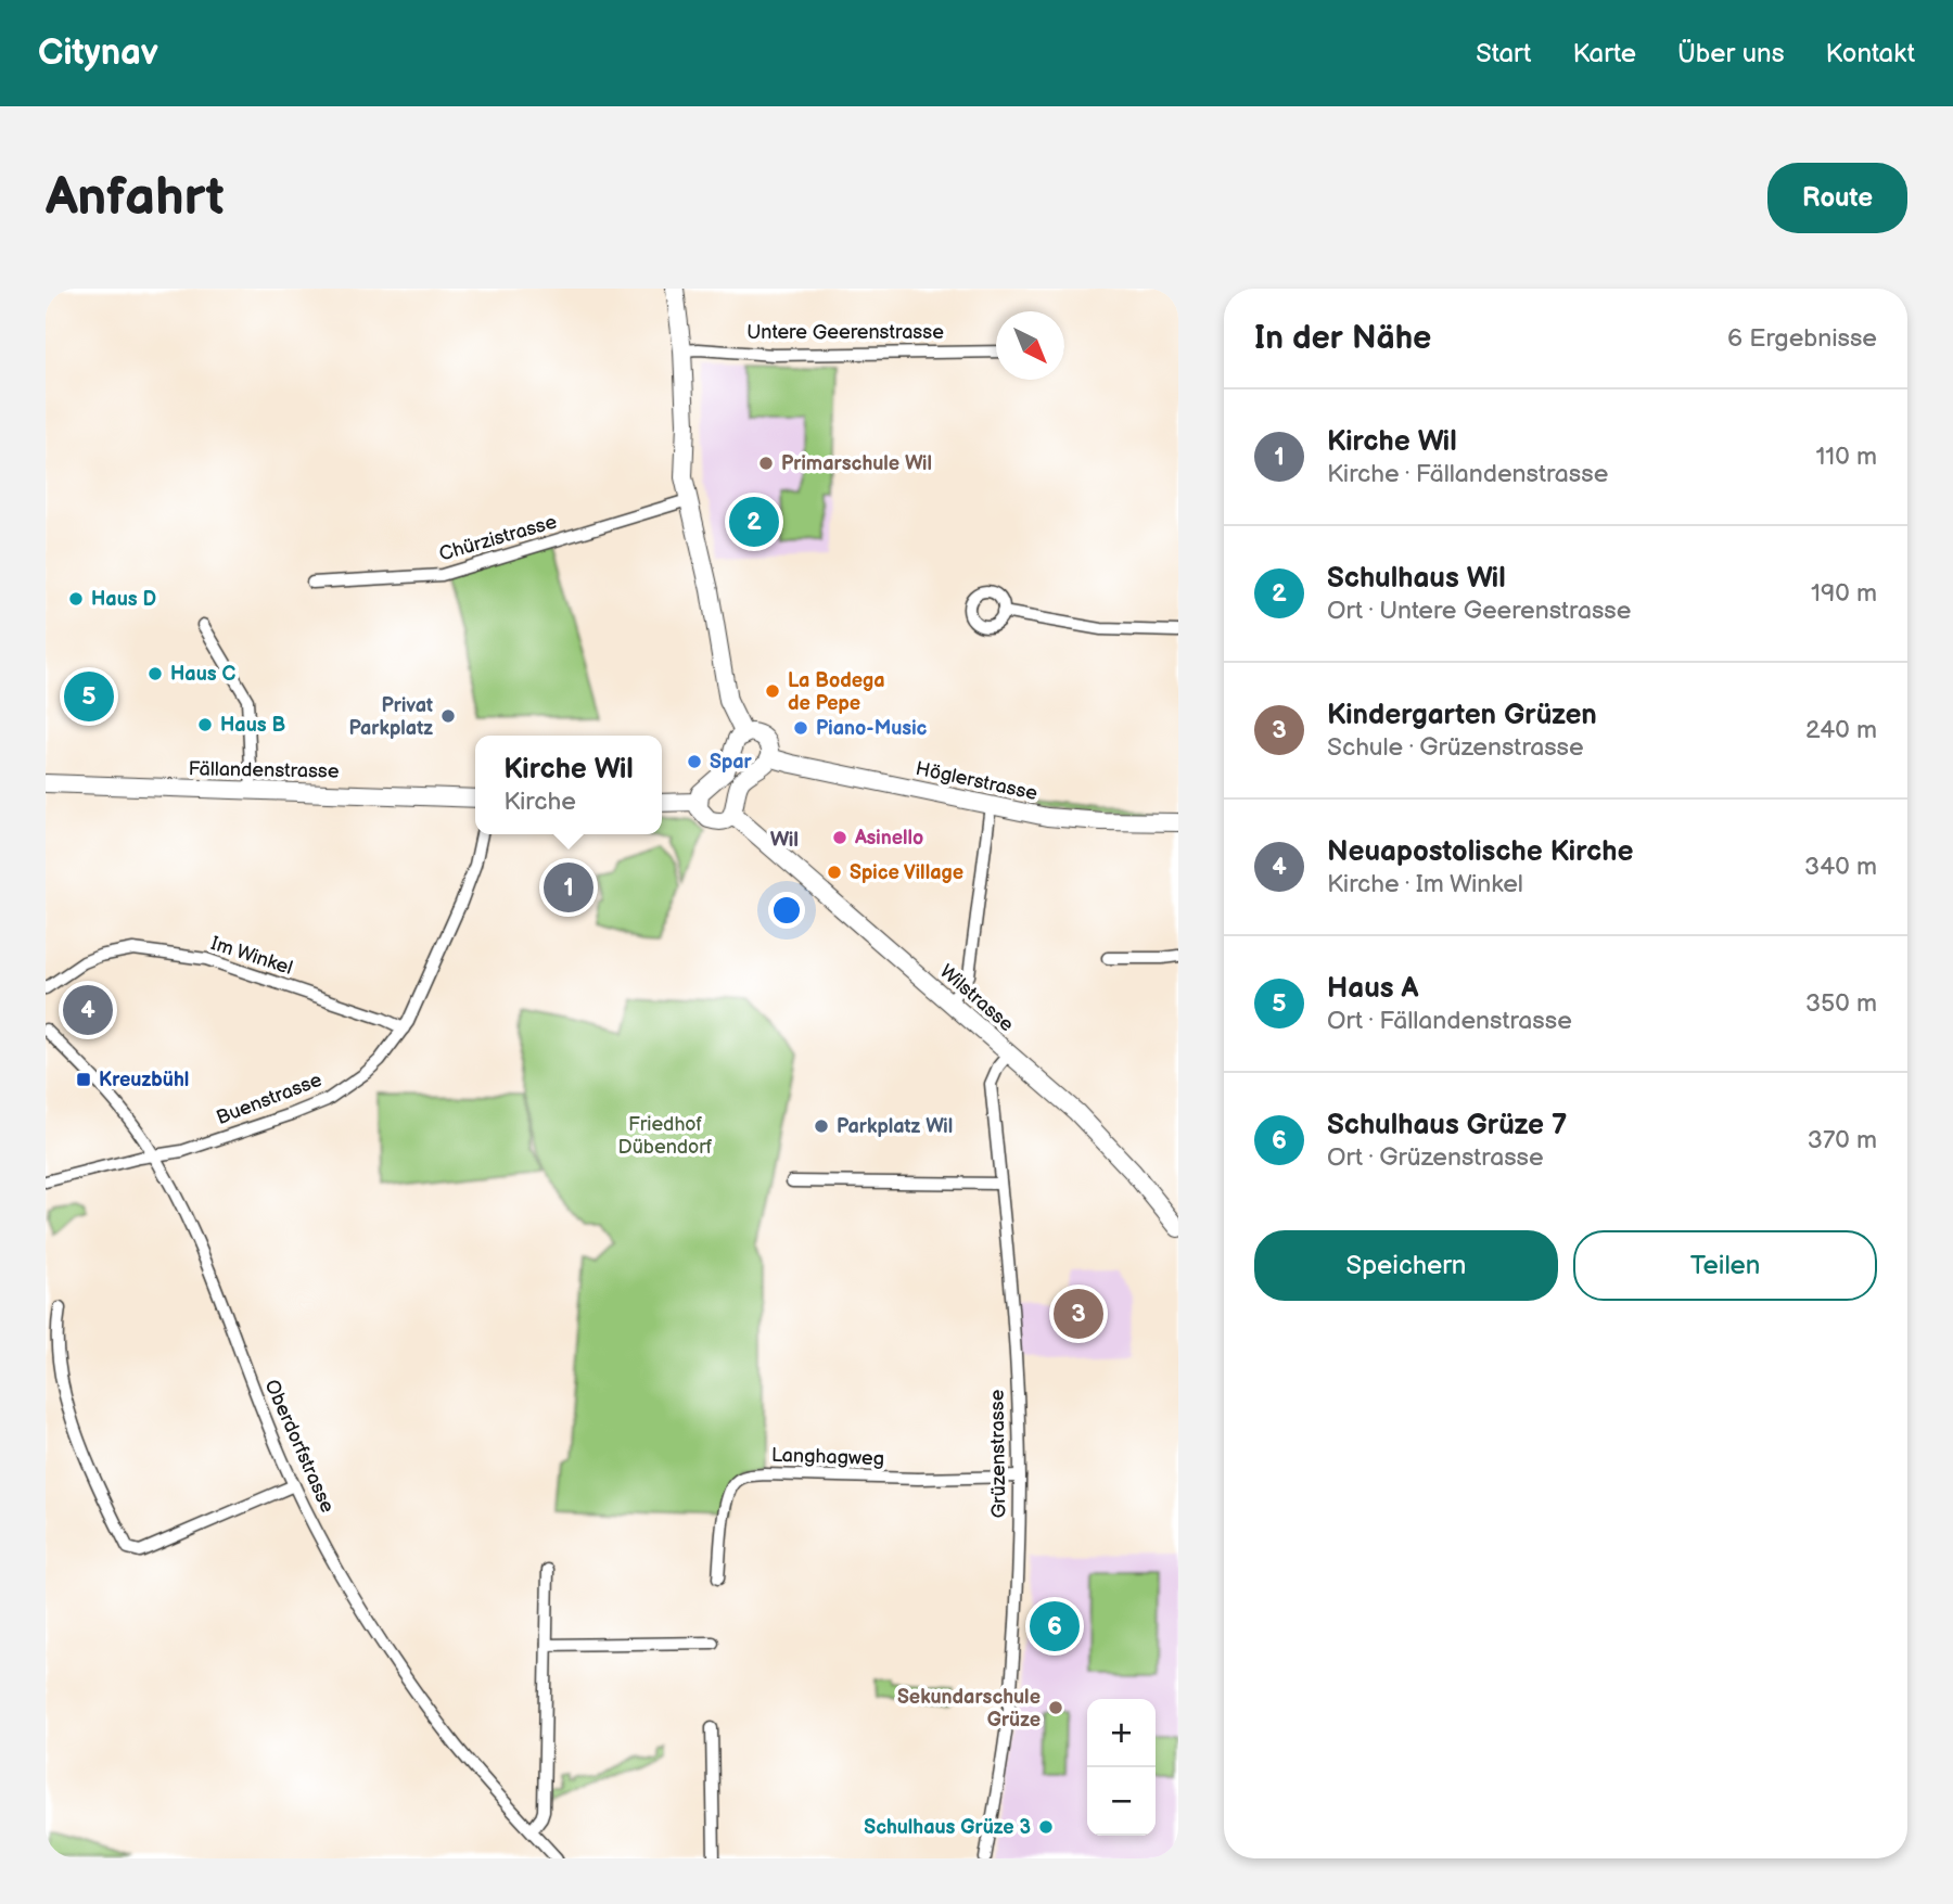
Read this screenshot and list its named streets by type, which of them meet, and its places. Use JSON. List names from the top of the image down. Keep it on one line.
{"streets":{"main road":["Fällandenstrasse","Höglerstrasse","Wilstrasse"],"street":["Untere Geerenstrasse","Chürzistrasse","Im Winkel","Buenstrasse","Oberdorfstrasse","Grüzenstrasse","Langhagweg"]},"crossings":[["Im Winkel","Buenstrasse"],["Wilstrasse","Grüzenstrasse"],["Buenstrasse","Oberdorfstrasse"],["Grüzenstrasse","Langhagweg"]],"districts":["Wil"],"parks":["Friedhof Dübendorf"],"places":{"other":["Primarschule Wil","Haus D","Haus C","La Bodega de Pepe","Privat Parkplatz","Haus B","Piano-Music","Spar","Asinello","Spice Village","Parkplatz Wil","Sekundarschule Grüze","Schulhaus Grüze 3"],"transit":["Kreuzbühl"]},"north":"bottom right","page":{"header":"Citynav","nav":["Start","Karte","Über uns","Kontakt"],"buttons":["Route",["Speichern","Teilen"]],"title":"Anfahrt","heading":["In der Nähe","6 Ergebnisse"],"list":[{"mark":"1","name":"Kirche Wil","note":"Kirche · Fällandenstrasse","value":"110 m"},{"mark":"2","name":"Schulhaus Wil","note":"Ort · Untere Geerenstrasse","value":"190 m"},{"mark":"3","name":"Kindergarten Grüzen","note":"Schule · Grüzenstrasse","value":"240 m"},{"mark":"4","name":"Neuapostolische Kirche","note":"Kirche · Im Winkel","value":"340 m"},{"mark":"5","name":"Haus A","note":"Ort · Fällandenstrasse","value":"350 m"},{"mark":"6","name":"Schulhaus Grüze 7","note":"Ort · Grüzenstrasse","value":"370 m"}],"pins":["2","5","1","4","3","6"],"popup":["Kirche Wil","Kirche"],"map_buttons":["+","−"]}}
